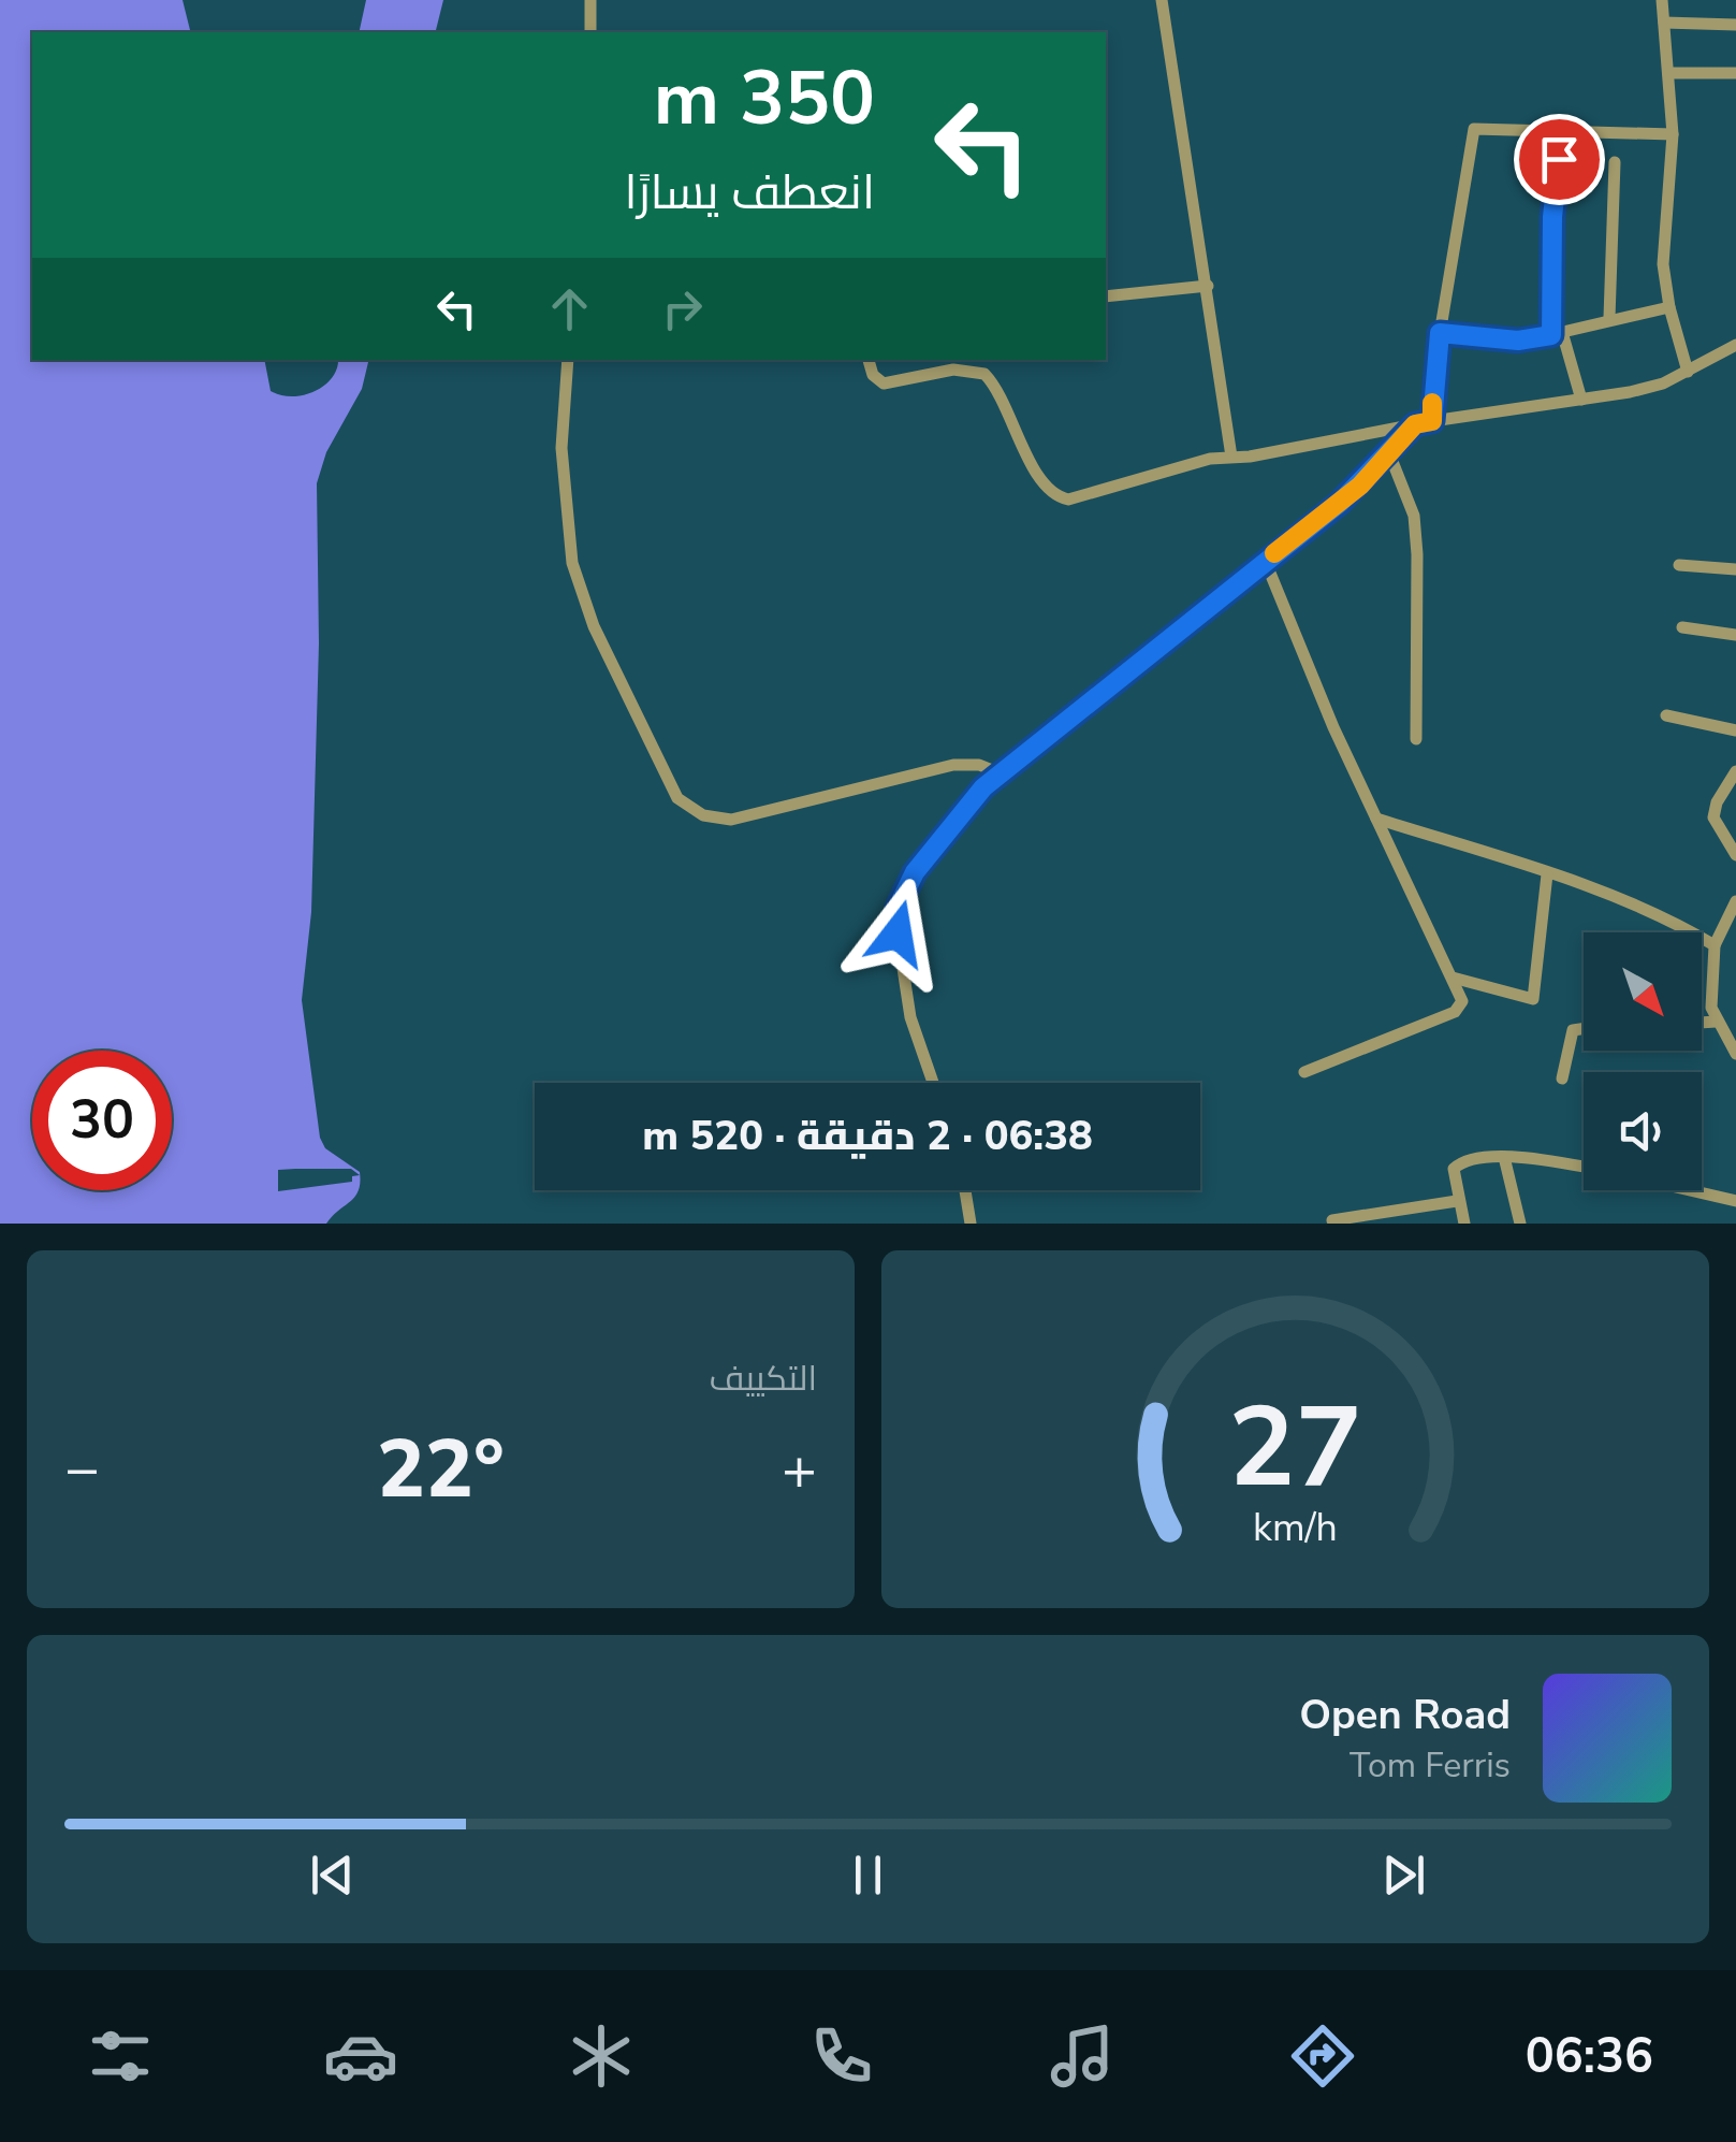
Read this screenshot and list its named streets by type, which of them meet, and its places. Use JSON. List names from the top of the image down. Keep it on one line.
{"north":"bottom right","page":{"turn":["350 m","انعطف يسارًا"],"limit":"30","trip":"06:38 · 2 دقيقة · 520 m","tile":"التكييف","heat":["−","22°","+"],"song":["Open Road","Tom Ferris"],"tabs":"06:36","gauge":["27","km/h"]}}
